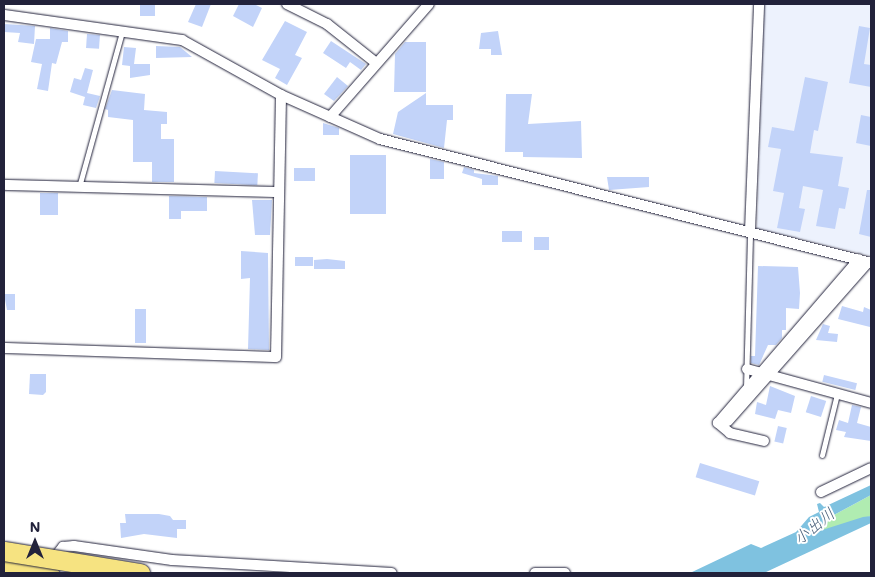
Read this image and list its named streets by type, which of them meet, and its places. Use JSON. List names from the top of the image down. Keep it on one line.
{"water":["小出川"],"north":"top"}
